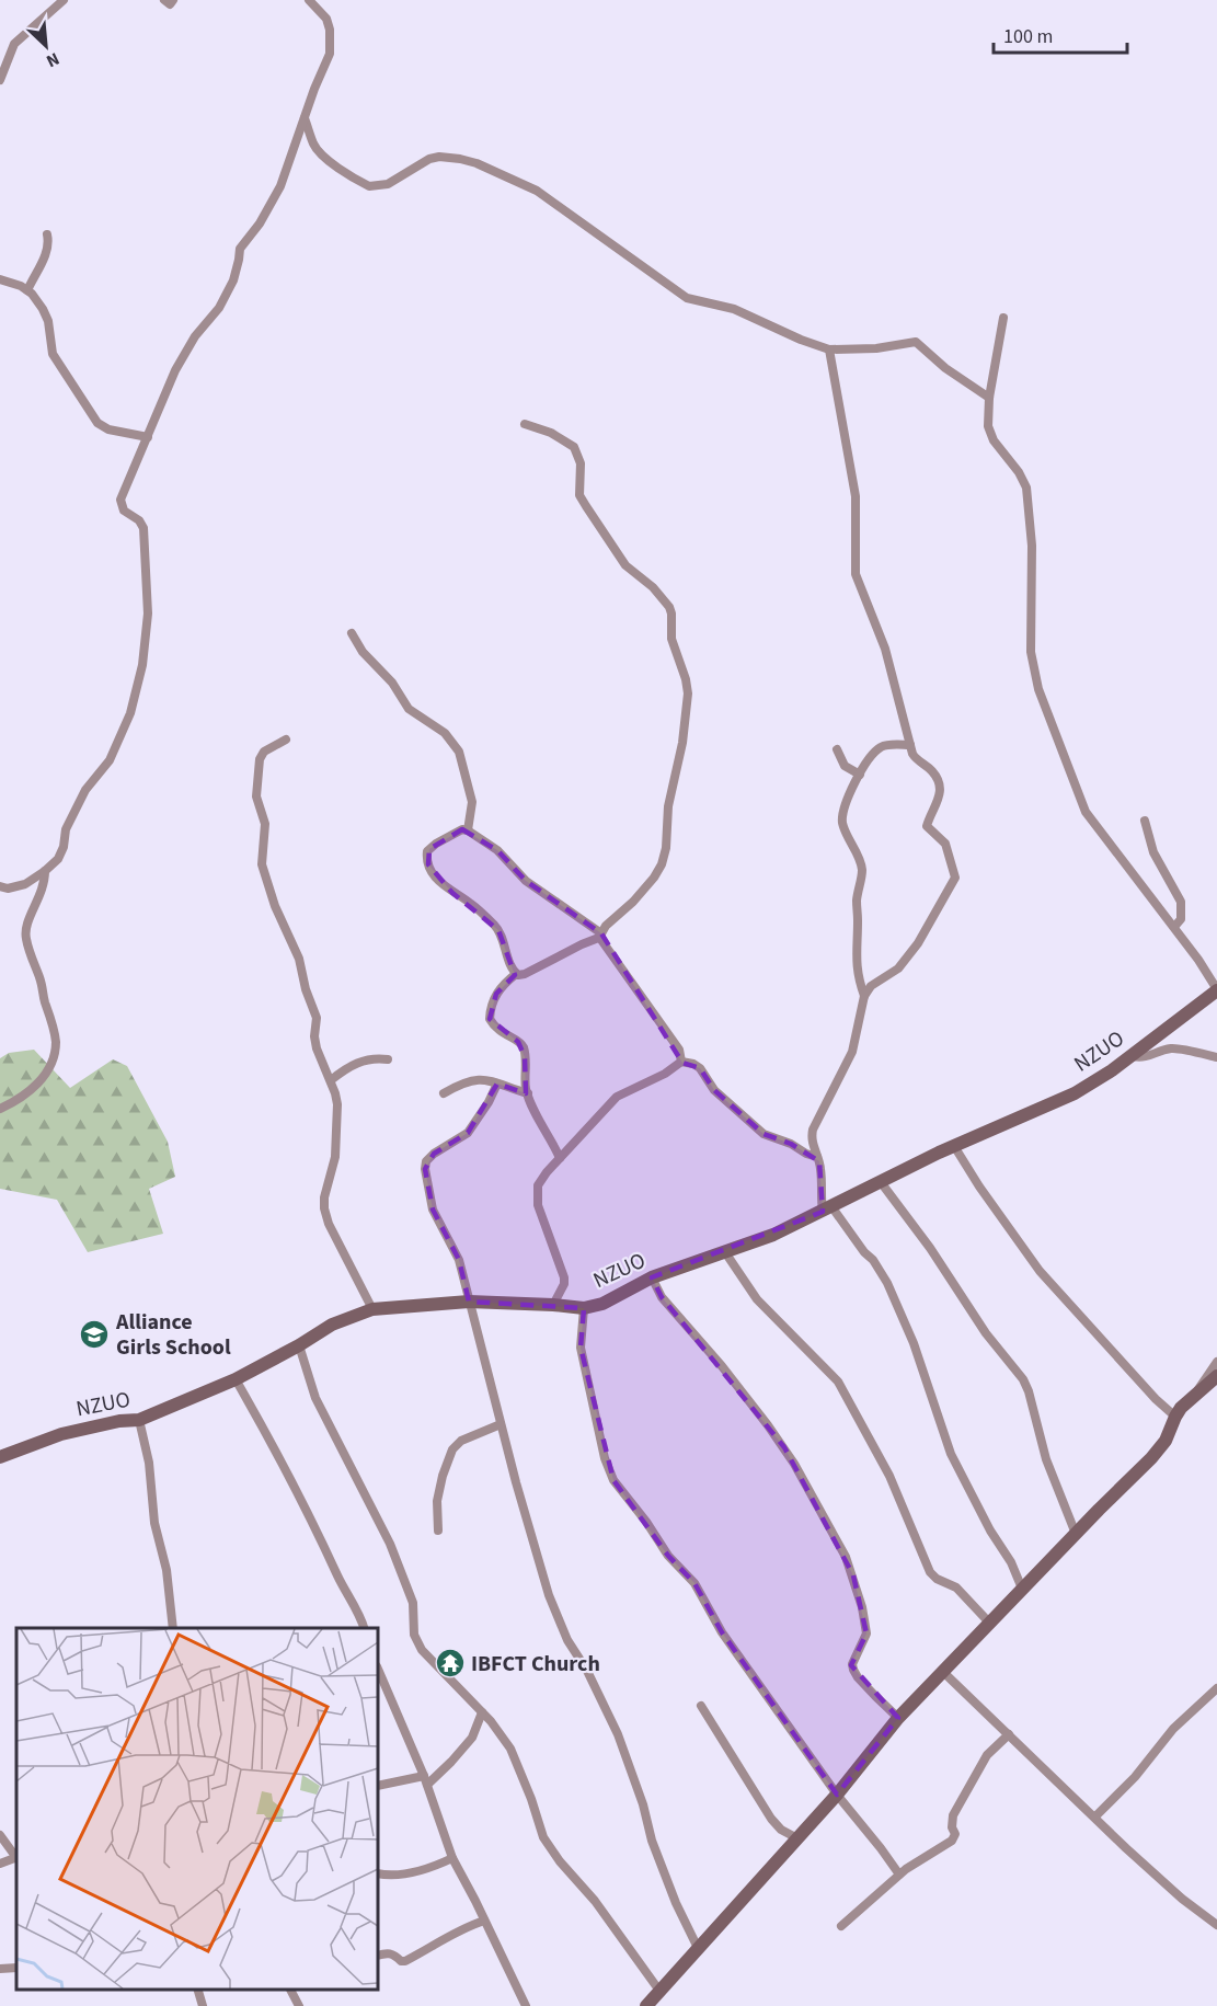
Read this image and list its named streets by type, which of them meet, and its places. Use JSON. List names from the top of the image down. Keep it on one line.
{"streets":{"street":["NZUO"]},"places":{"school or university":["Alliance Girls School"],"temple":["IBFCT Church"]},"scale_bar":"100 m","north":"bottom right"}
